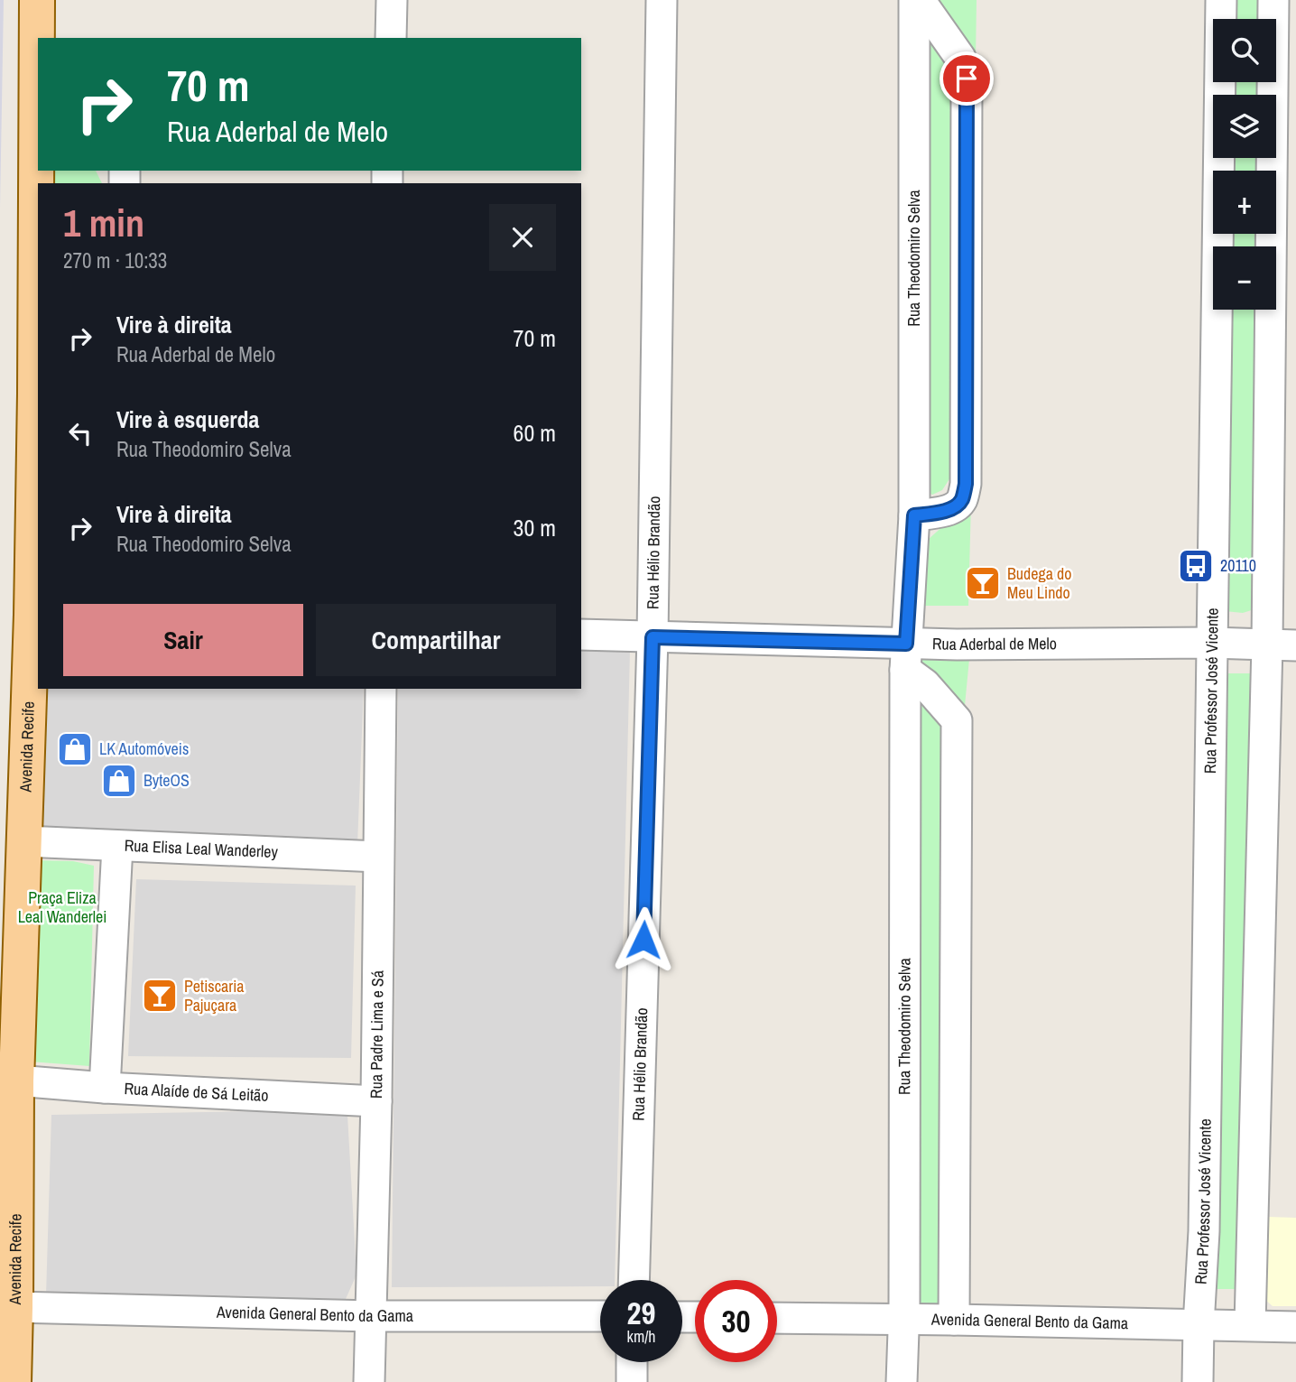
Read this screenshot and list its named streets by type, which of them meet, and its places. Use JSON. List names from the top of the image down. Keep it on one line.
{"streets":{"main road":["Avenida Recife"],"street":["Rua Theodomiro Selva","Rua Hélio Brandão","Rua Aderbal de Melo","Rua Professor José Vicente","Rua Elisa Leal Wanderley","Rua Padre Lima e Sá","Rua Alaíde de Sá Leitão","Avenida General Bento da Gama"]},"crossings":[["Rua Theodomiro Selva","Rua Aderbal de Melo"],["Rua Theodomiro Selva","Avenida General Bento da Gama"],["Rua Hélio Brandão","Rua Aderbal de Melo"],["Rua Aderbal de Melo","Rua Professor José Vicente"],["Rua Professor José Vicente","Avenida General Bento da Gama"],["Avenida Recife","Rua Elisa Leal Wanderley"],["Avenida Recife","Rua Alaíde de Sá Leitão"],["Avenida Recife","Avenida General Bento da Gama"],["Rua Elisa Leal Wanderley","Rua Padre Lima e Sá"],["Rua Padre Lima e Sá","Rua Alaíde de Sá Leitão"],["Rua Padre Lima e Sá","Avenida General Bento da Gama"]],"parks":["Praça Eliza Leal Wanderlei"],"places":{"bus stop":["20110"],"bar":["Budega do Meu Lindo","Petiscaria Pajuçara"],"shop":["LK Automóveis","ByteOS"]},"page":{"map_buttons":["+","−"],"turn":["70 m","Rua Aderbal de Melo"],"heading":["1 min","270 m · 10:33"],"list":[{"name":"Vire à direita","note":"Rua Aderbal de Melo","value":"70 m"},{"name":"Vire à esquerda","note":"Rua Theodomiro Selva","value":"60 m"},{"name":"Vire à direita","note":"Rua Theodomiro Selva","value":"30 m"}],"buttons":["Sair","Compartilhar"],"speed":"29 km/h","limit":"30"}}
